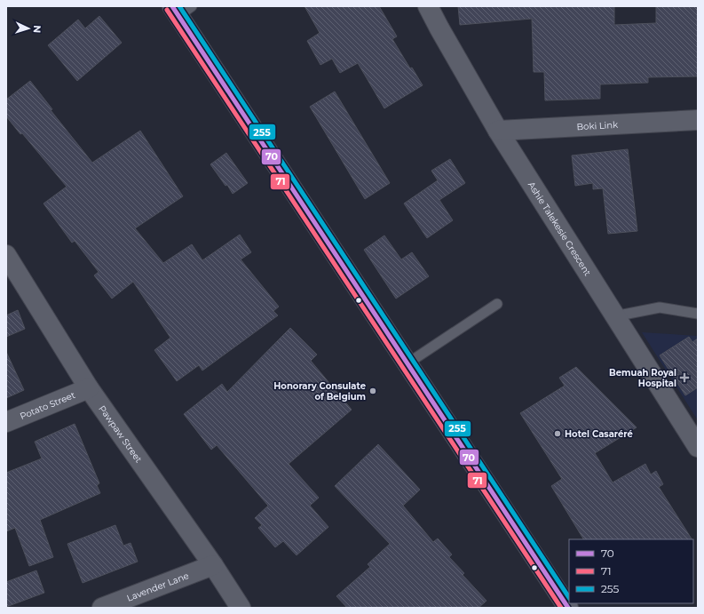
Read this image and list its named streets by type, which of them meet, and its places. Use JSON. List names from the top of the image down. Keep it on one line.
{"streets":{"street":["Boki Link","Ashie Talekesie Crescent","Potato Street","Pawpaw Street","Lavender Lane"]},"crossings":[["Boki Link","Ashie Talekesie Crescent"],["Potato Street","Pawpaw Street"],["Pawpaw Street","Lavender Lane"]],"places":{"health":["Bemuah Royal Hospital"],"other":["Honorary Consulate of Belgium","Hotel Casaréré"]},"lines":["transit line 70","transit line 255","transit line 71"],"legend":["70","71","255"],"north":"right"}
